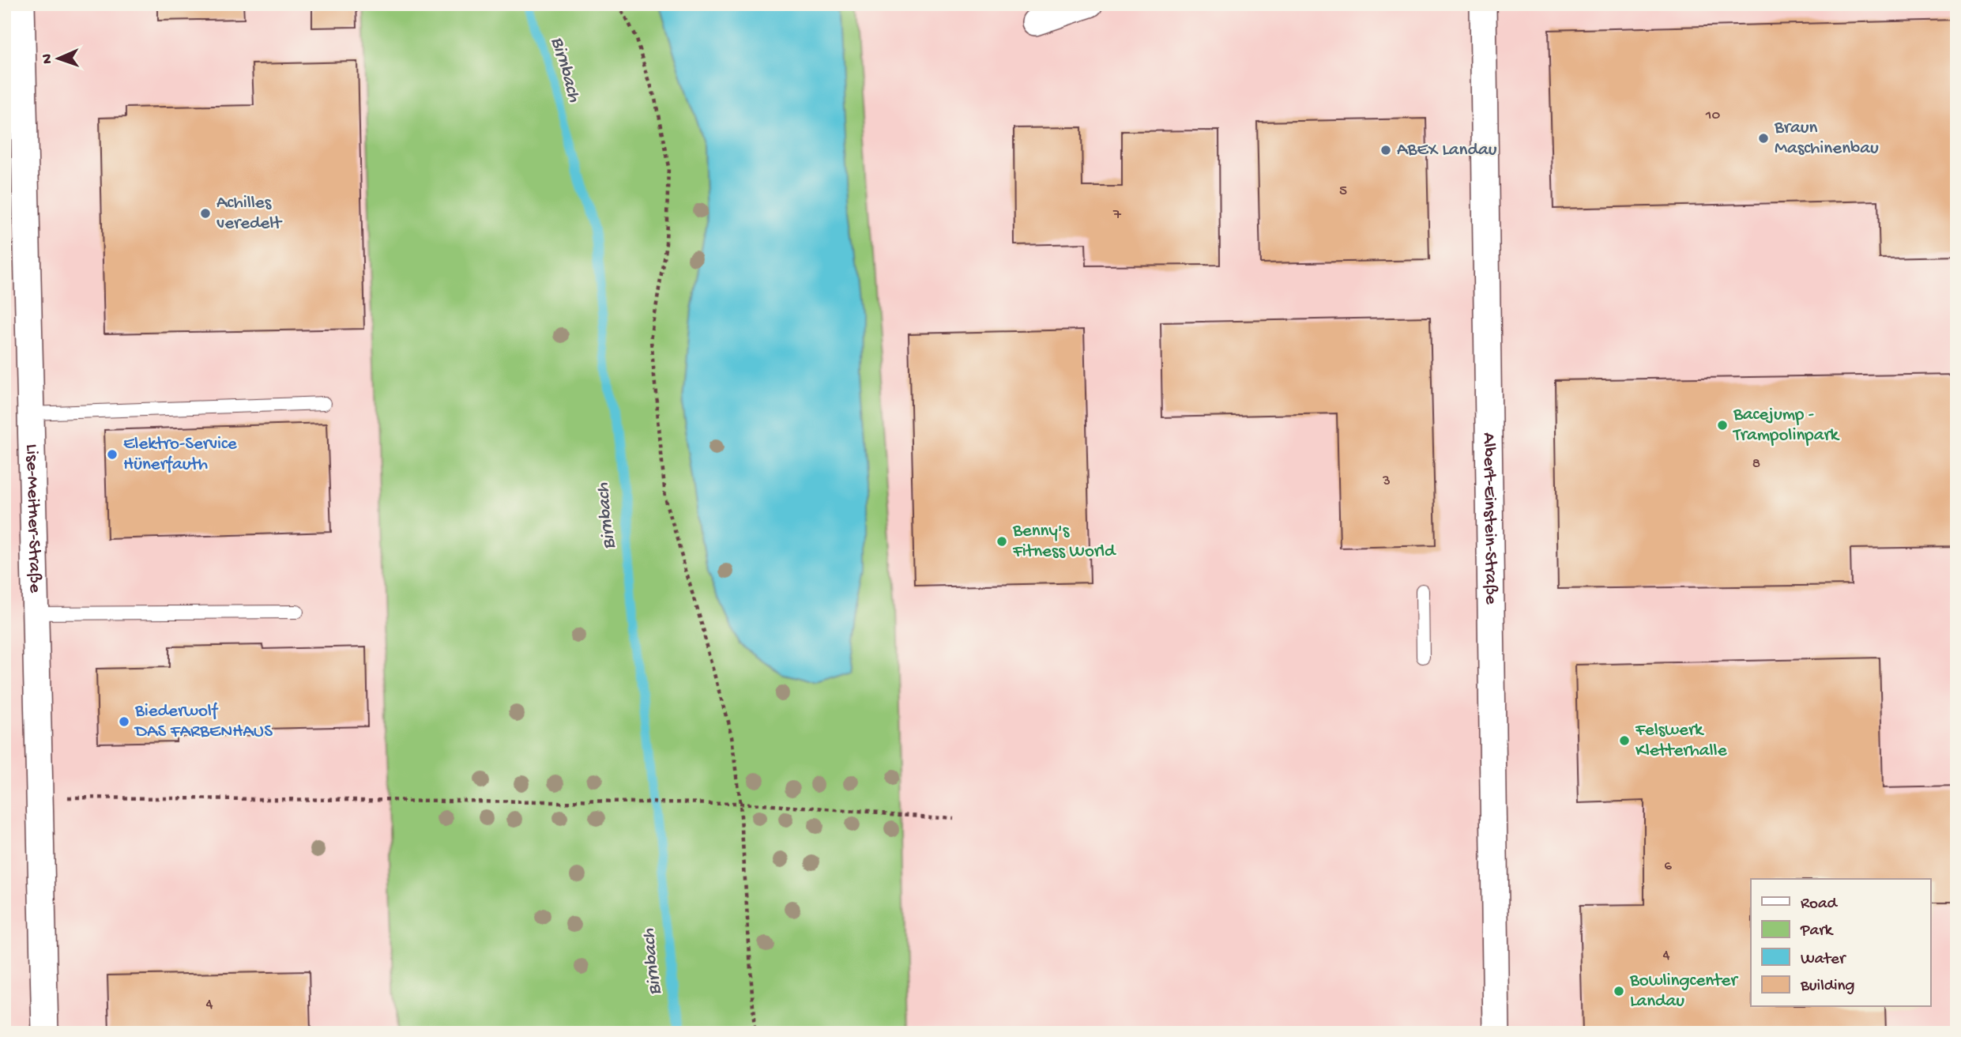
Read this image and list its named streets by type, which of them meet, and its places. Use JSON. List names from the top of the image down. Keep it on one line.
{"streets":{"street":["Lise-Meitner-Straße","Albert-Einstein-Straße"]},"water":["Birnbach"],"places":["Braun Maschinenbau","ABEX Landau","Achilles veredelt","Bacejump - Trampolinpark","Elektro-Service Hünerfauth","Benny's Fitness World","Biederwolf DAS FARBENHAUS","Felswerk Kletterhalle","Bowlingcenter Landau"],"house_numbers":["10","5","7","8","3","6","4","4"],"legend":["Road","Park","Water","Building"],"north":"left"}
